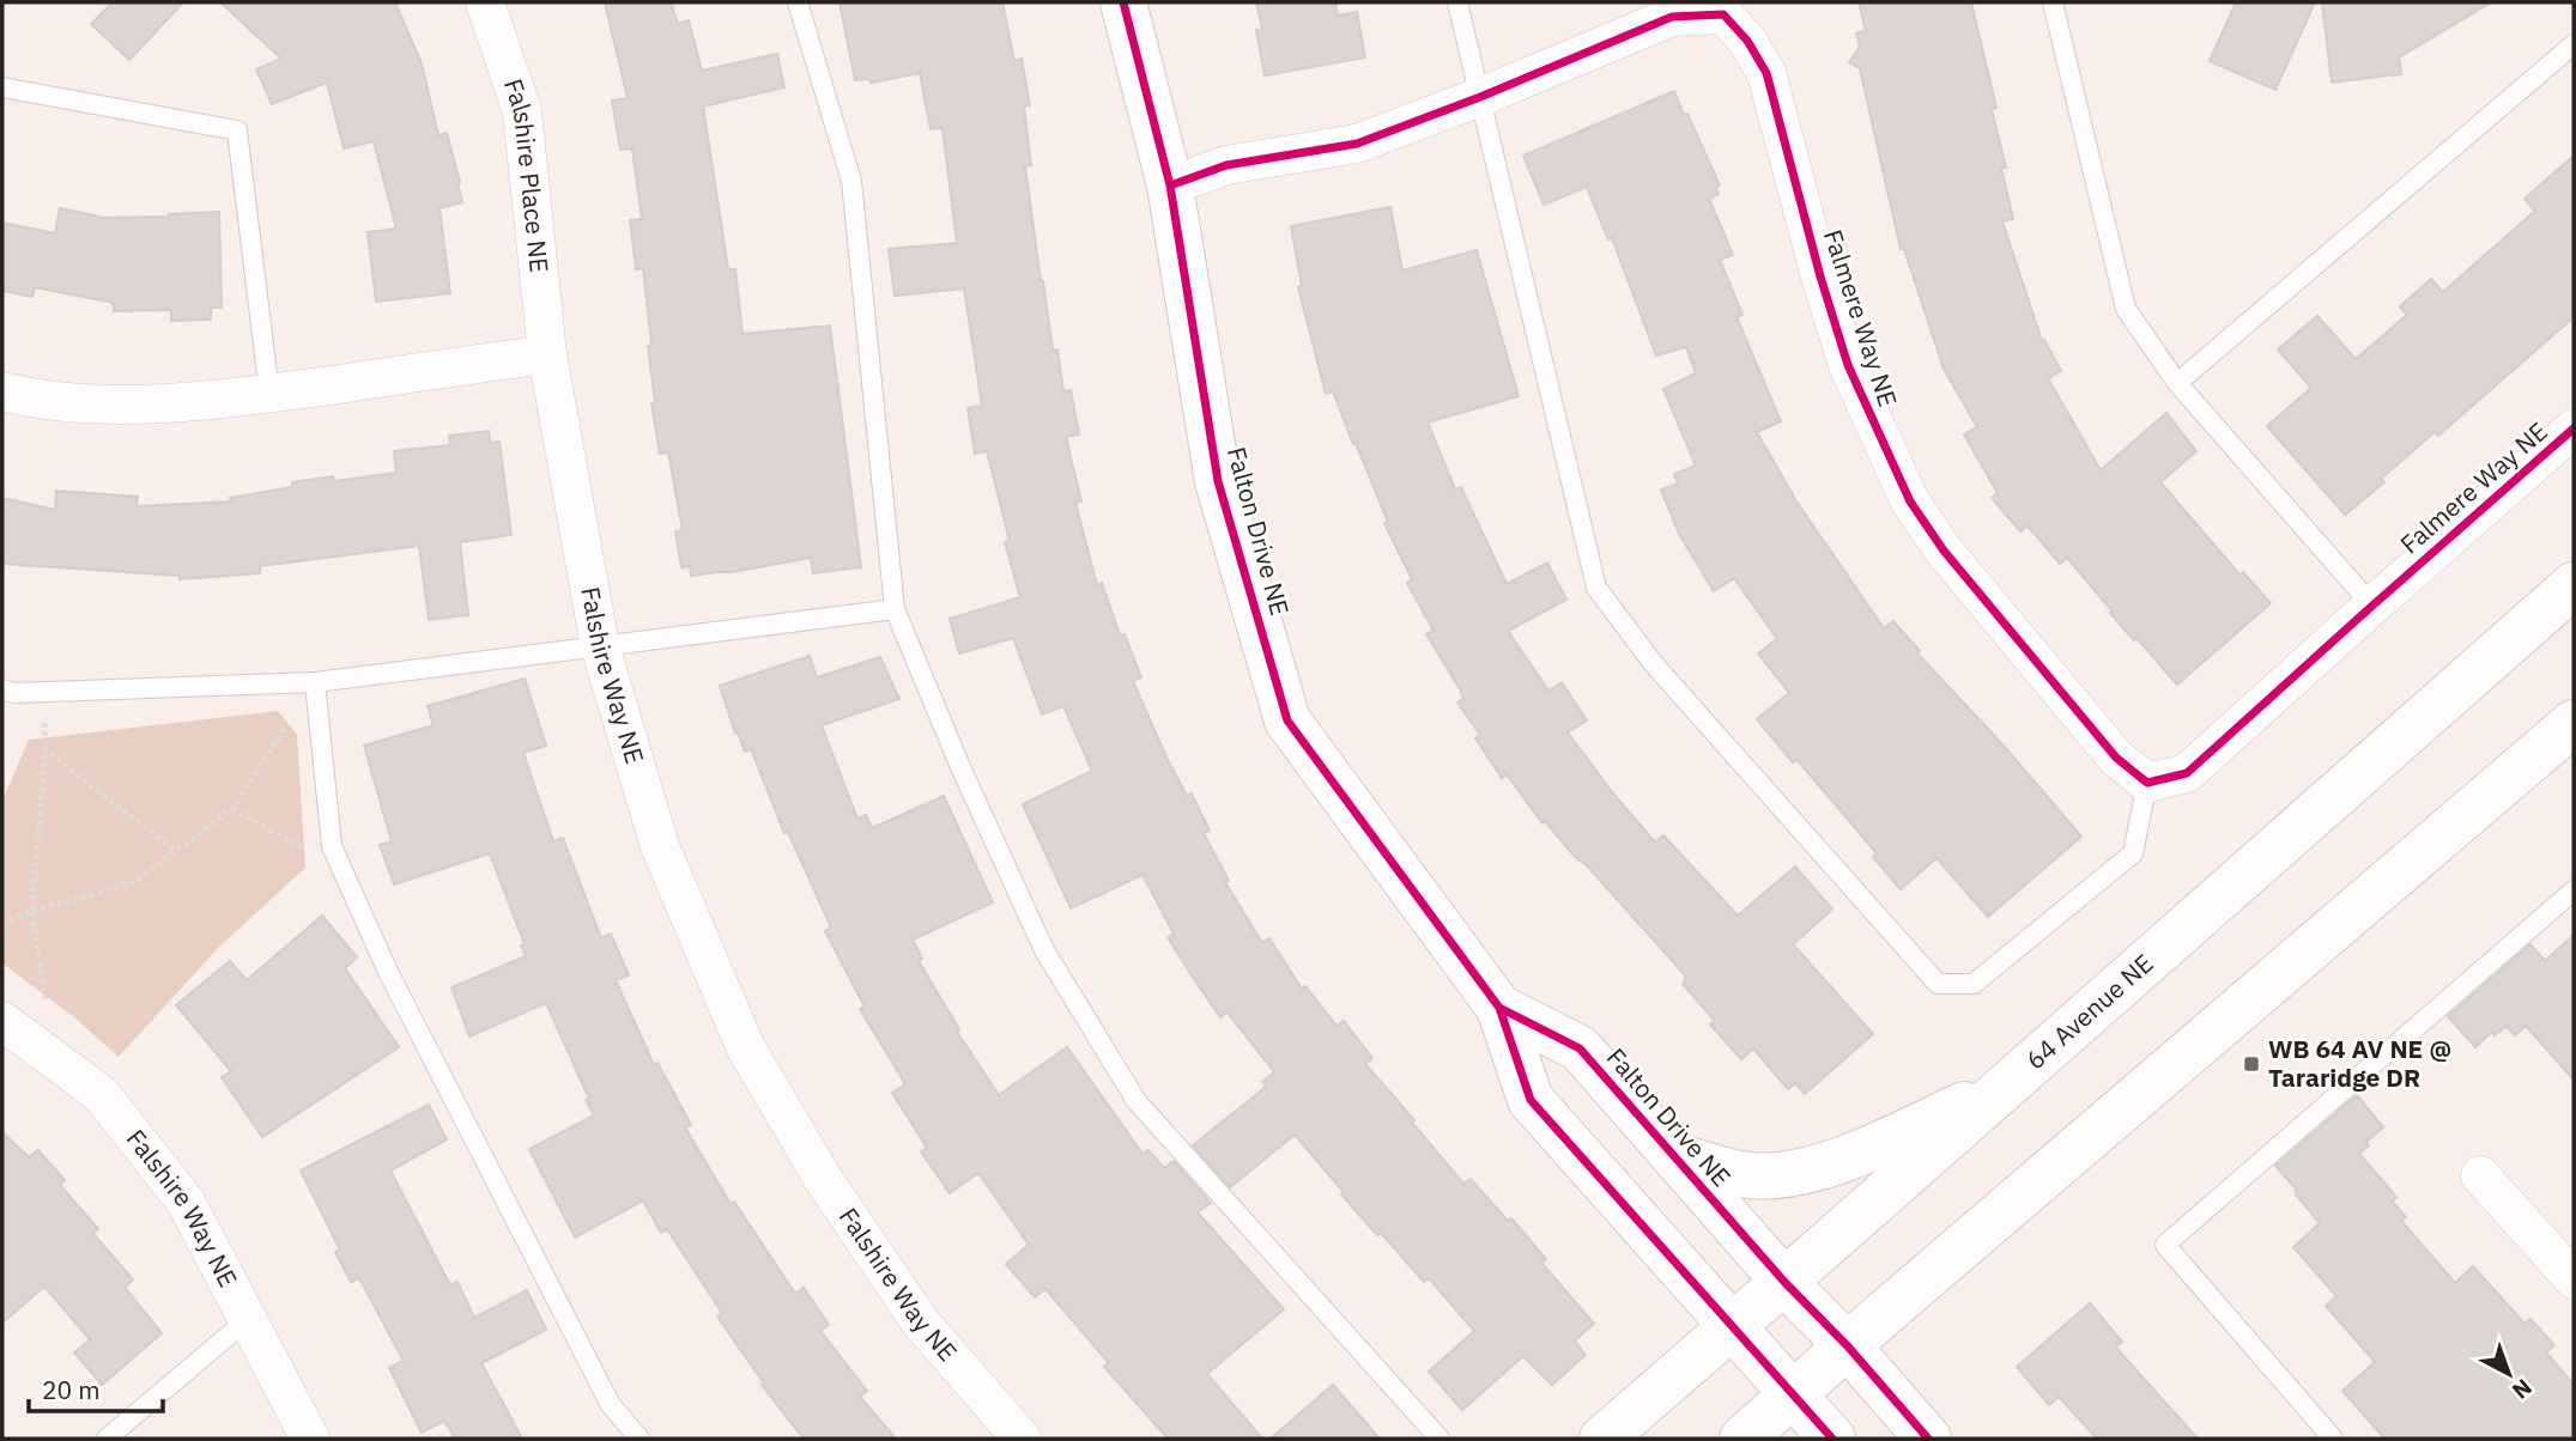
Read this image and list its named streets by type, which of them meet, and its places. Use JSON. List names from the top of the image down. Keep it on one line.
{"streets":{"main road":["Falton Drive NE","64 Avenue NE"],"street":["Falshire Place NE","Falmere Way NE","Falshire Way NE"]},"crossings":[["Falshire Place NE","Falshire Way NE"],["Falmere Way NE","Falton Drive NE"],["Falton Drive NE","64 Avenue NE"]],"places":{"transit":["WB 64 AV NE @ Tararidge DR"]},"scale_bar":"20 m","north":"bottom right"}
